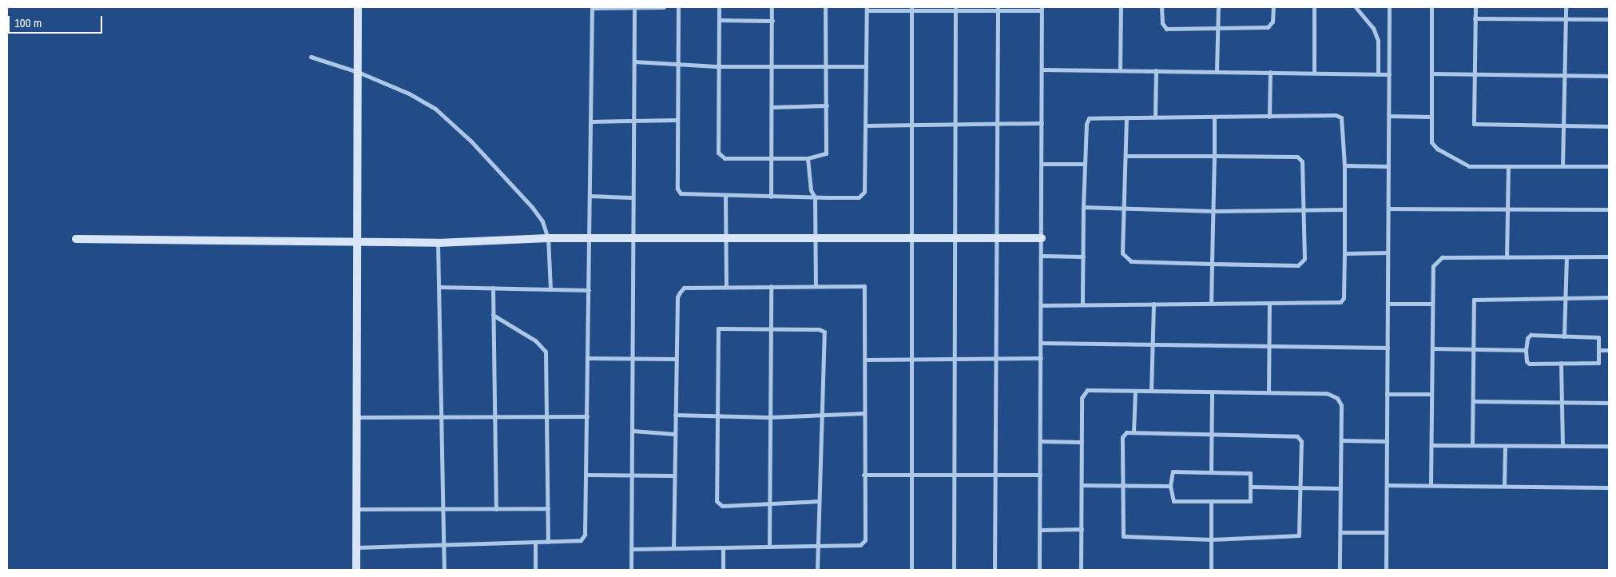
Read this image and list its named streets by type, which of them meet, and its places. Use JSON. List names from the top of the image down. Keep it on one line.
{"scale_bar":"100 m"}
